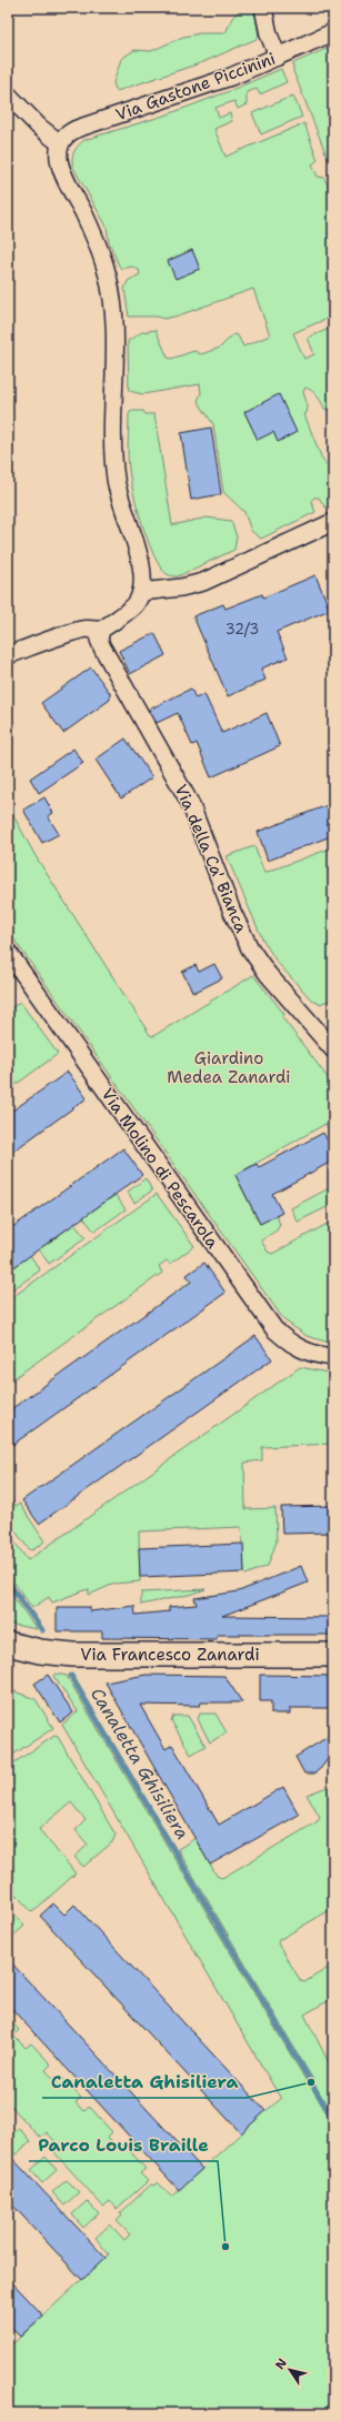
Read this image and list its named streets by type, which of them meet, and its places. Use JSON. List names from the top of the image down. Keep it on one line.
{"streets":{"main road":["Via Francesco Zanardi"],"street":["Via Gastone Piccinini","Via della Ca' Bianca","Via Molino di Pescarola"]},"water":["Canaletta Ghisiliera"],"parks":["Giardino Medea Zanardi"],"places":["Canaletta Ghisiliera","Parco Louis Braille"],"house_numbers":["32/3"],"north":"top left"}
